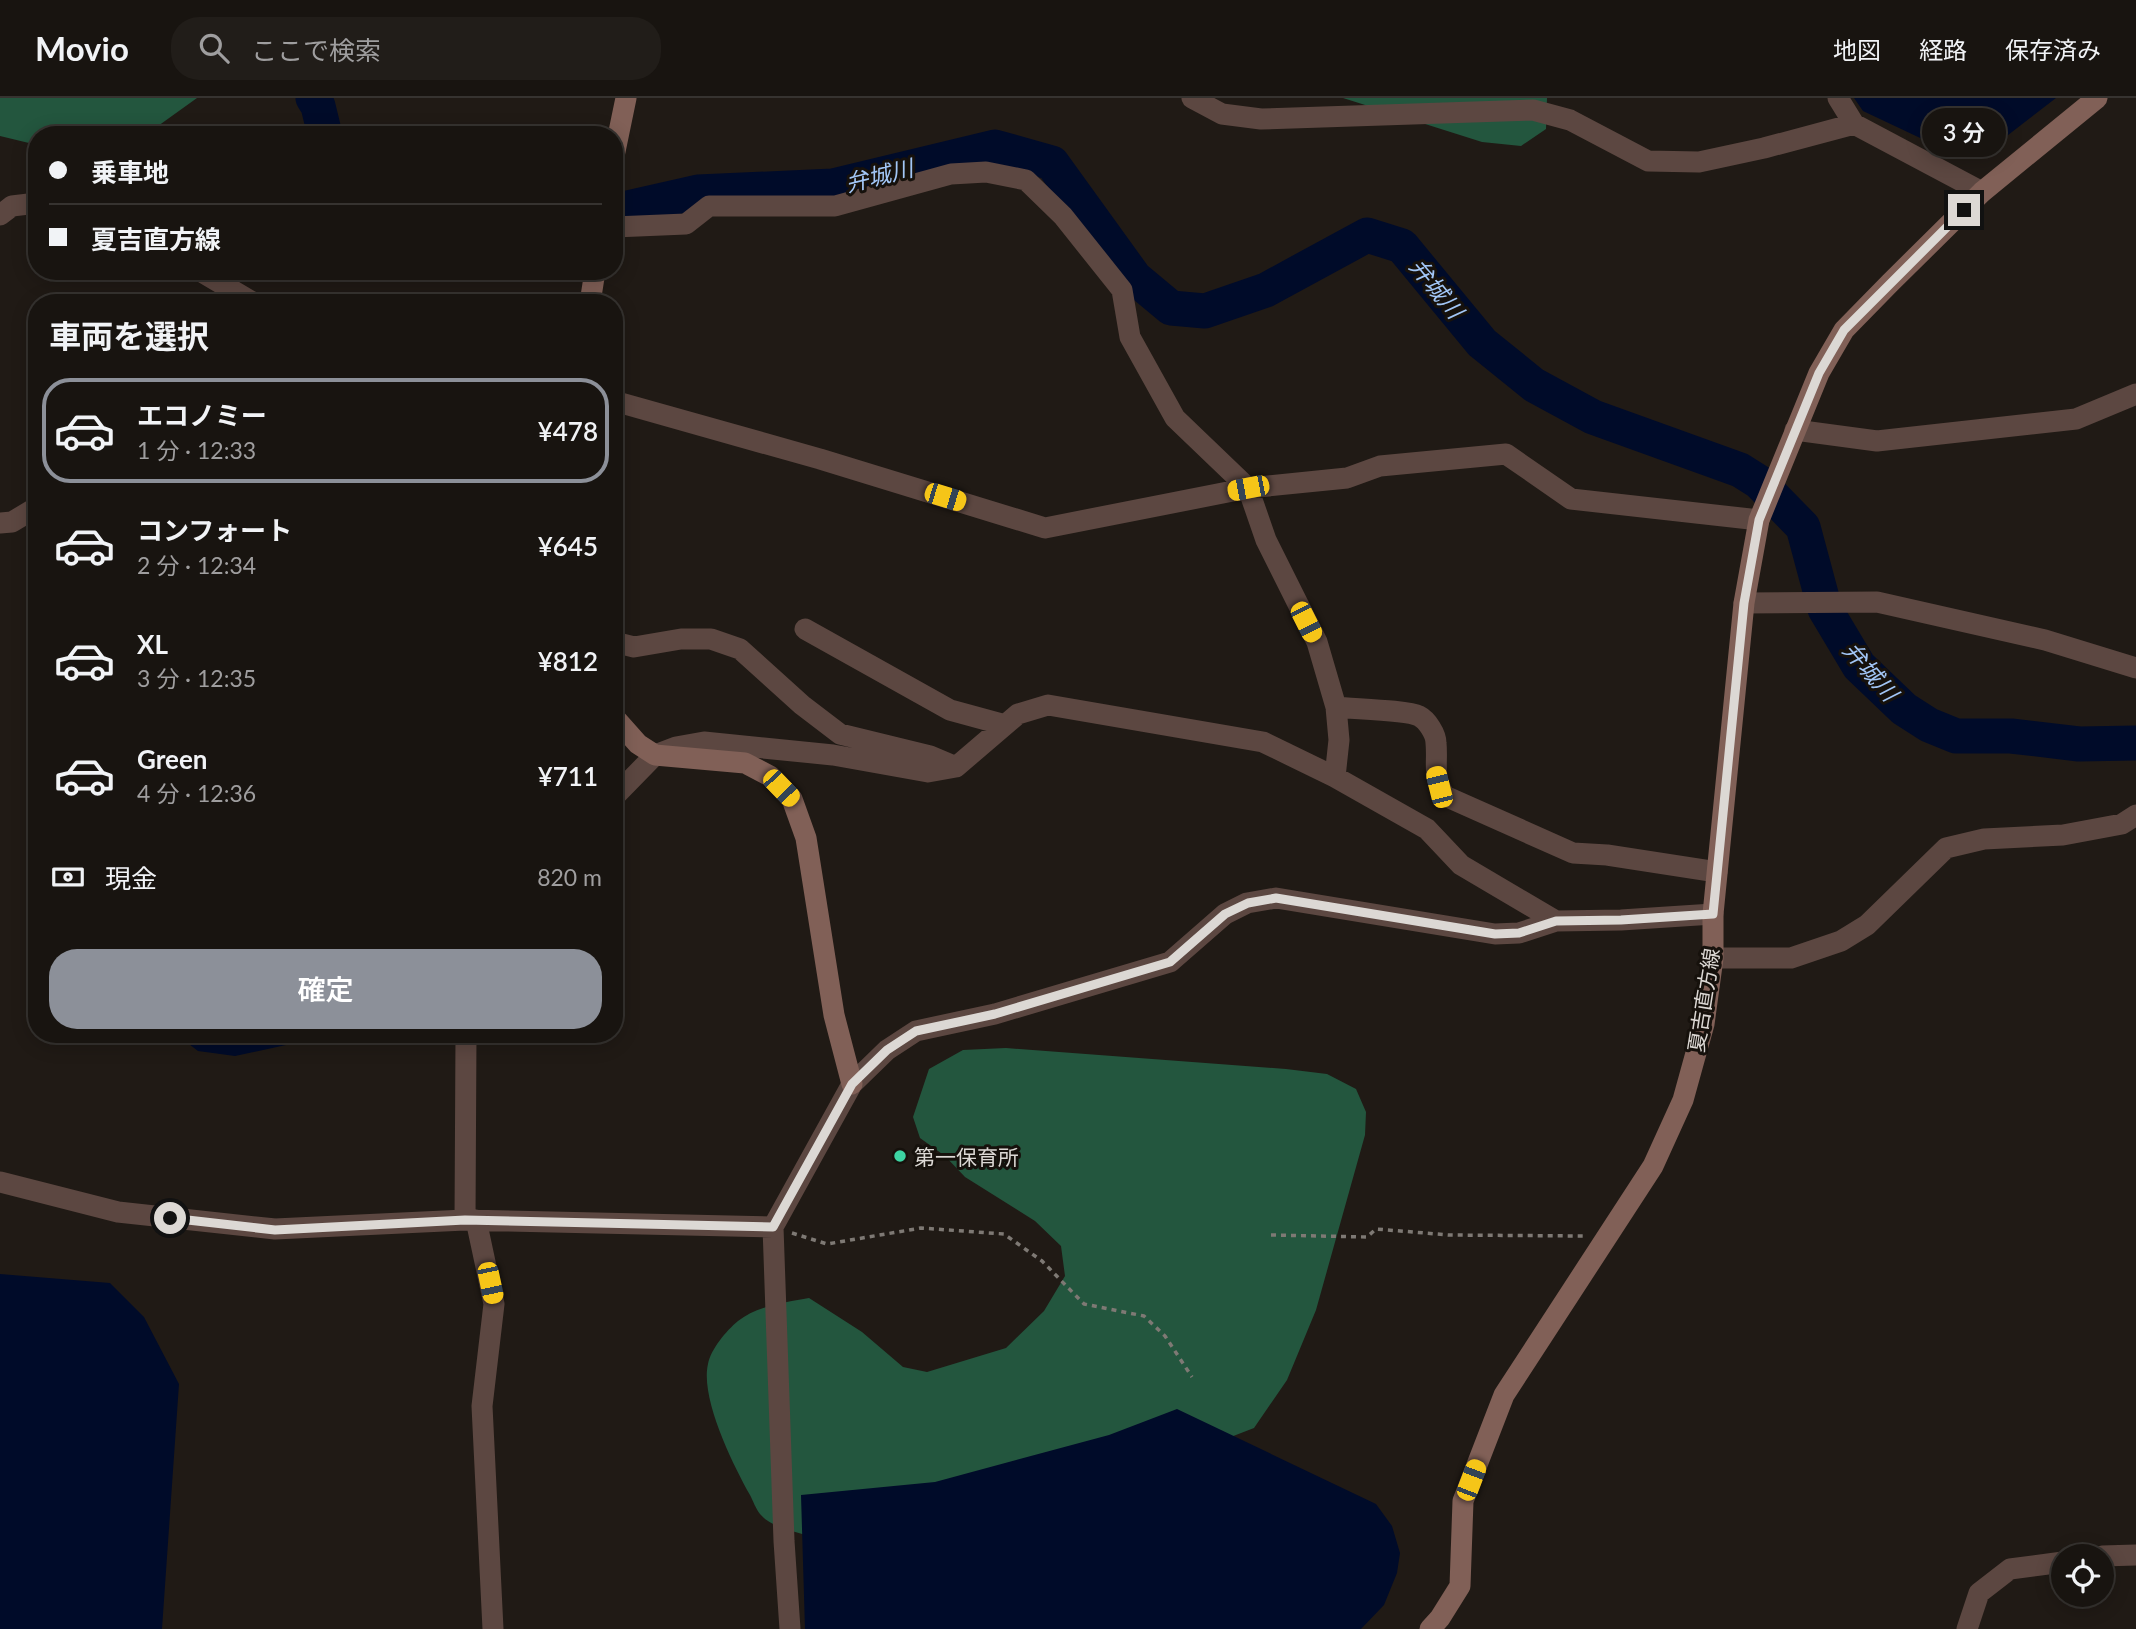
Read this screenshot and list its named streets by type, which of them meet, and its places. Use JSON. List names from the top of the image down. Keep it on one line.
{"streets":{"main road":["夏吉直方線"]},"water":["弁城川"],"places":["第一保育所"],"page":{"header":"Movio","search":"ここで検索","nav":["地図","経路","保存済み"],"bubble":"3 分","banner":["乗車地","夏吉直方線"],"heading":"車両を選択","list":[{"name":"エコノミー","note":"1 分 · 12:33","value":"¥478"},{"name":"コンフォート","note":"2 分 · 12:34","value":"¥645"},{"name":"XL","note":"3 分 · 12:35","value":"¥812"},{"name":"Green","note":"4 分 · 12:36","value":"¥711"}],"pay":["現金","820 m"],"buttons":"確定"}}
